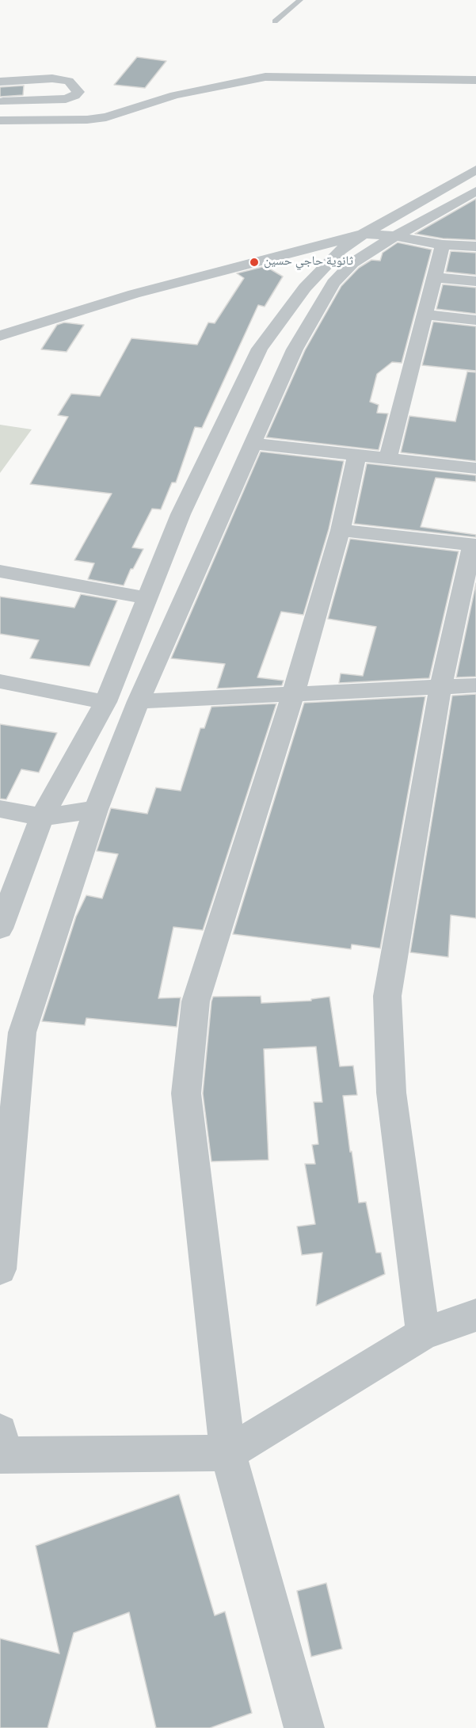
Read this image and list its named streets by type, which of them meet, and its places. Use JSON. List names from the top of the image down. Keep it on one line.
{"places":["ثانوية حاجي حسين"]}
